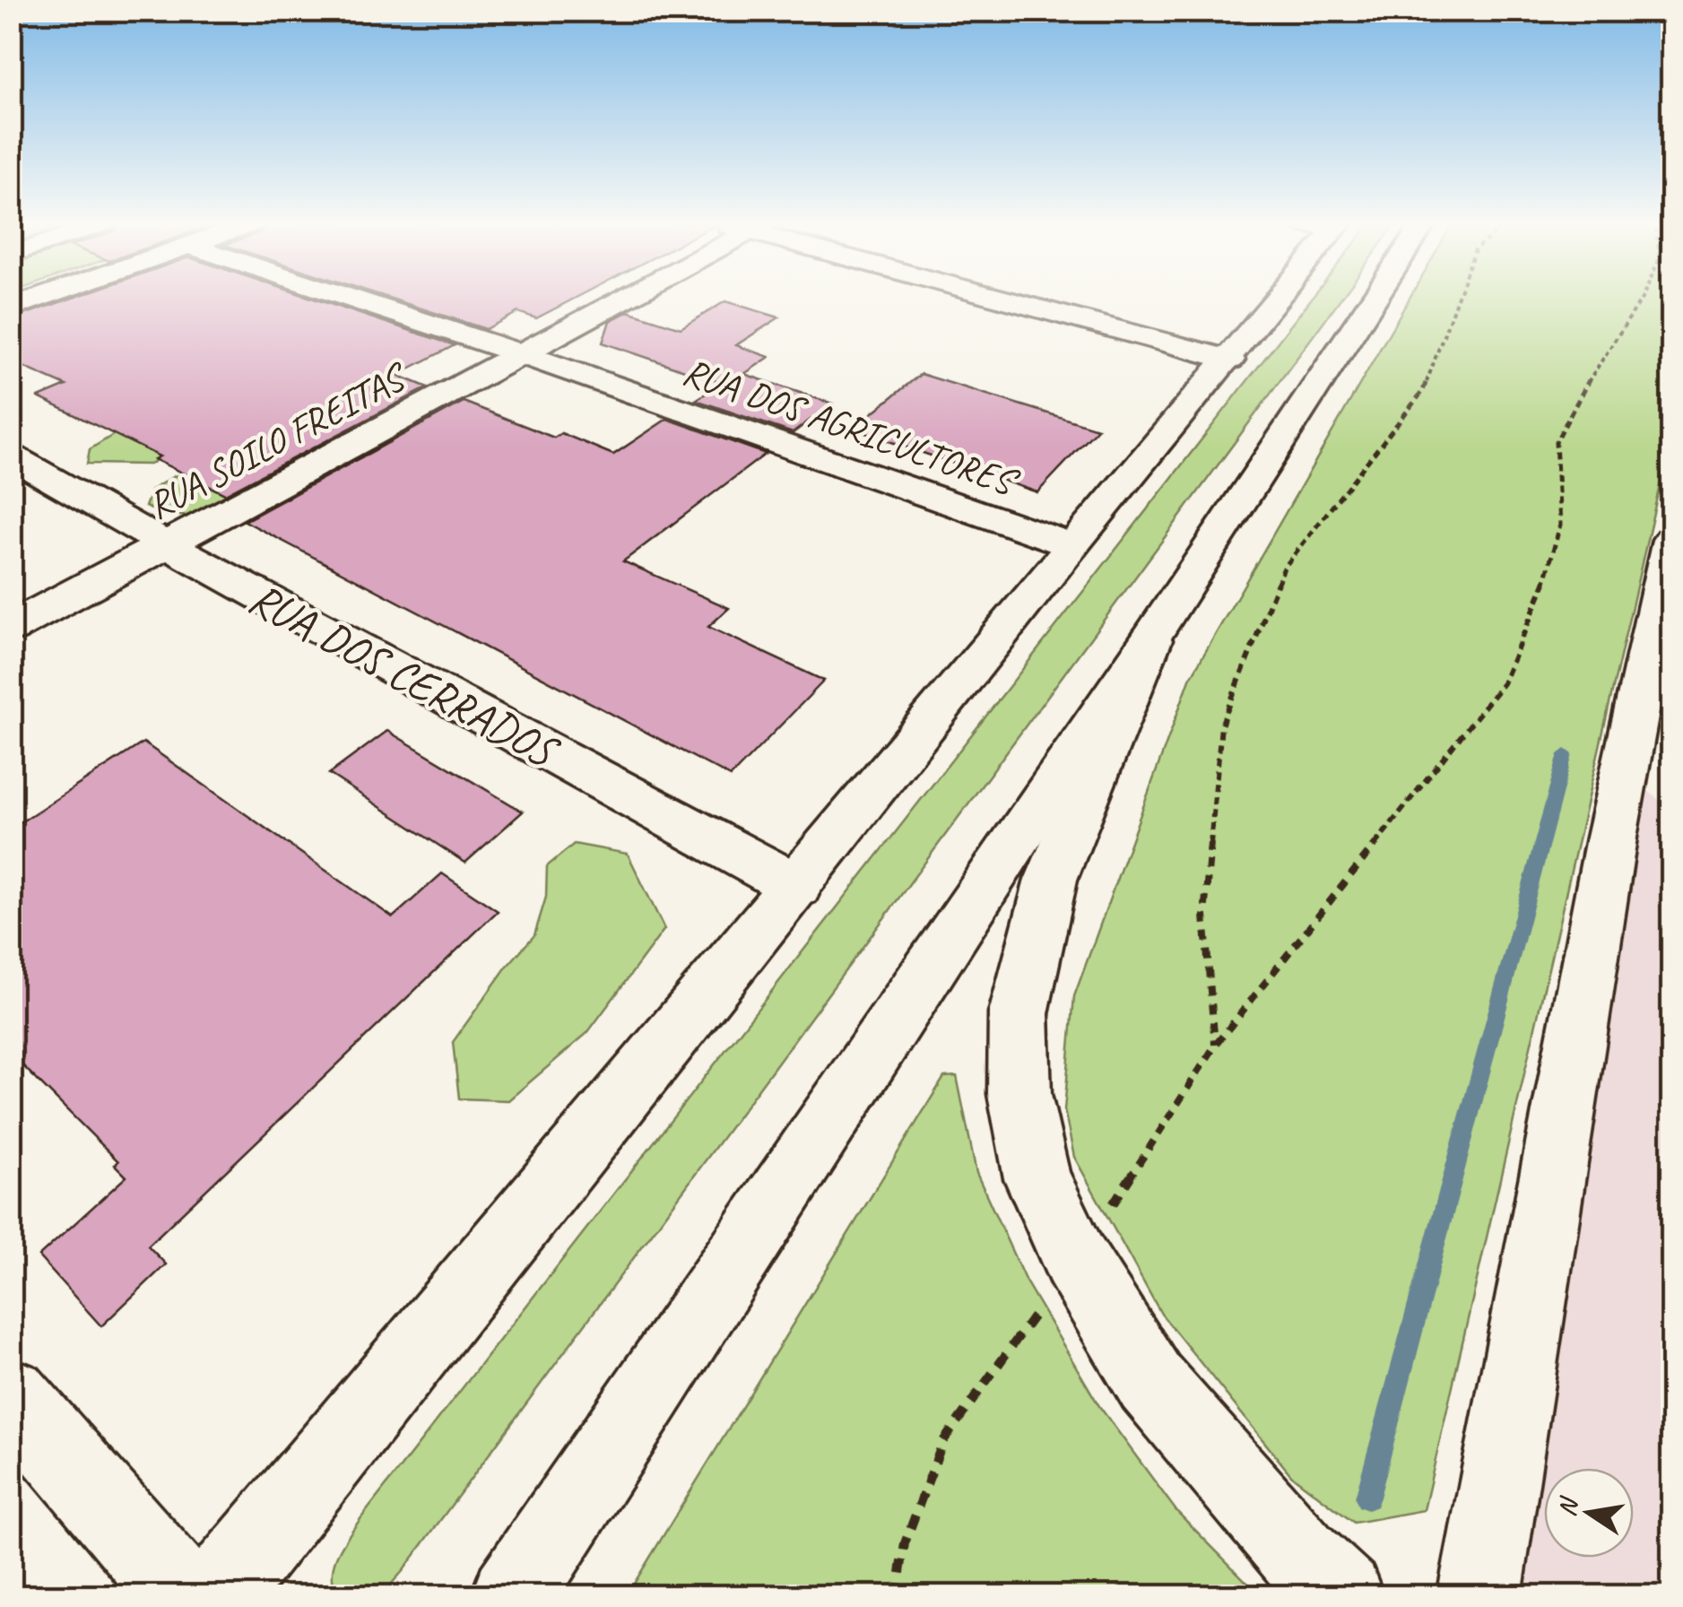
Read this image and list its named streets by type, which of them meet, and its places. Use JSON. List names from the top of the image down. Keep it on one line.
{"streets":{"main road":["RUA DOS AGRICULTORES","RUA SOILO FREITAS","RUA DOS CERRADOS"]},"crossings":[["RUA DOS AGRICULTORES","RUA SOILO FREITAS"],["RUA SOILO FREITAS","RUA DOS CERRADOS"]],"north":"left"}
